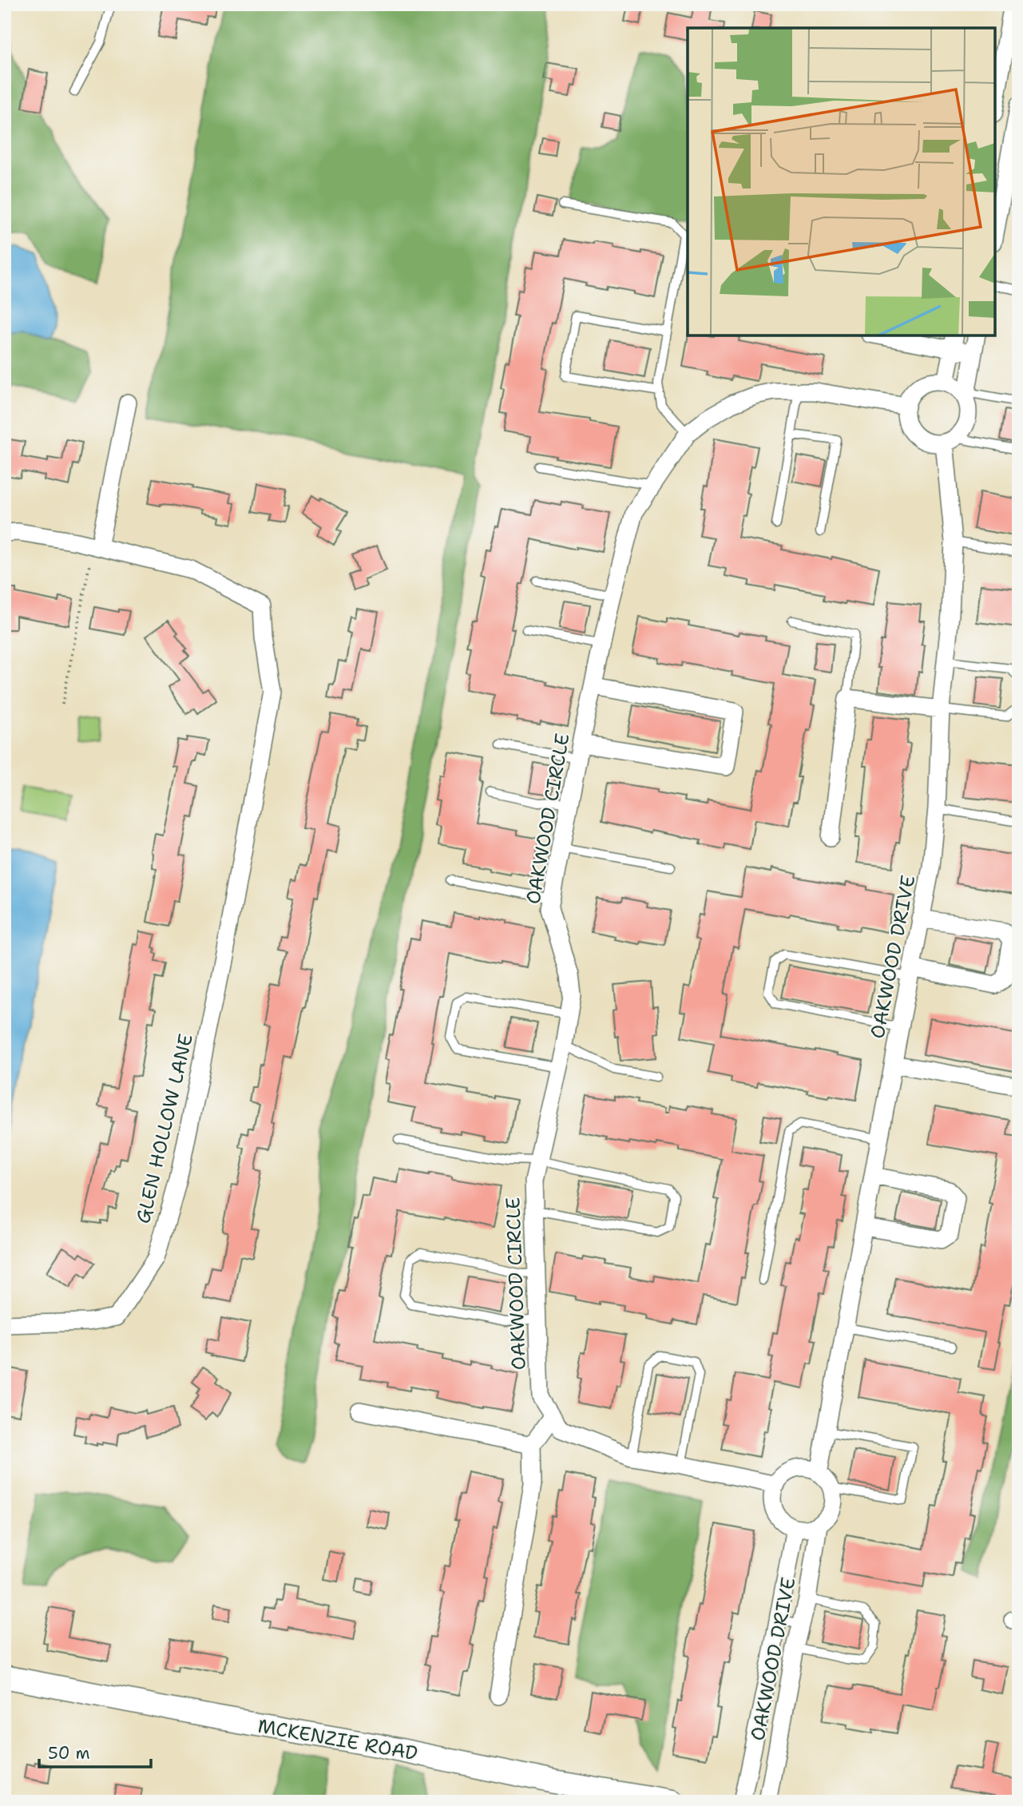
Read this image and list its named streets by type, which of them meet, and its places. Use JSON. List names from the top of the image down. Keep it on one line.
{"streets":{"street":["OAKWOOD CIRCLE","OAKWOOD DRIVE","GLEN HOLLOW LANE","MCKENZIE ROAD"]},"crossings":[["OAKWOOD CIRCLE","OAKWOOD DRIVE"]],"scale_bar":"50 m"}
